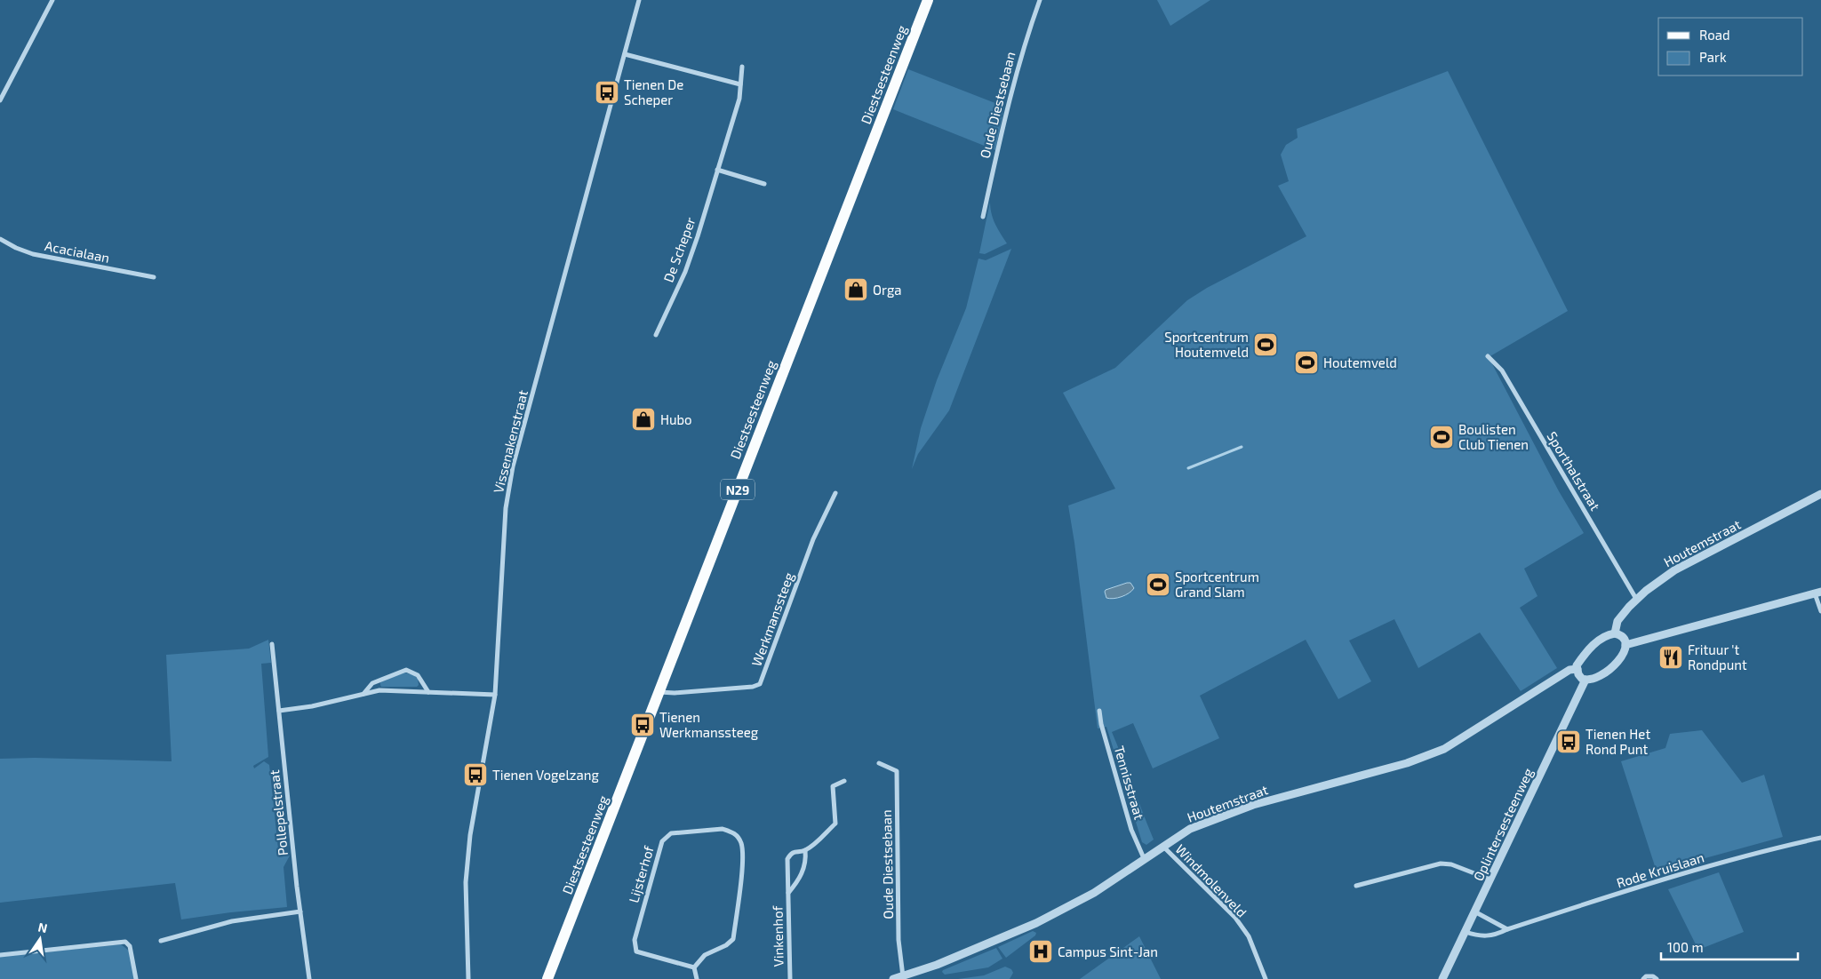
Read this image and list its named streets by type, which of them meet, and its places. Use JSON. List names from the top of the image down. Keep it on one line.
{"streets":{"main road":["Diestsesteenweg","N29"],"street":["Oude Diestsebaan","De Scheper","Acacialaan","Vissenakenstraat","Sporthalstraat","Houtemstraat","Werkmanssteeg","Tennisstraat","Pollepelstraat","Oplintersesteenweg","Rode Kruislaan","Lijsterhof","Windmolenveld","Vinkenhof"]},"crossings":[["Diestsesteenweg","Werkmanssteeg"],["Oude Diestsebaan","Houtemstraat"],["Sporthalstraat","Houtemstraat"],["Houtemstraat","Tennisstraat"],["Houtemstraat","Windmolenveld"],["Oplintersesteenweg","Rode Kruislaan"]],"places":{"bus stop":["Tienen De Scheper","Tienen Werkmanssteeg","Tienen Het Rond Punt","Tienen Vogelzang"],"shop":["Orga","Hubo"],"sports":["Sportcentrum Houtemveld","Houtemveld","Boulisten Club Tienen","Sportcentrum Grand Slam"],"restaurant":["Frituur 't Rondpunt"],"hospital":["Campus Sint-Jan"]},"legend":["Road","Park"],"scale_bar":"100 m","north":"top"}
